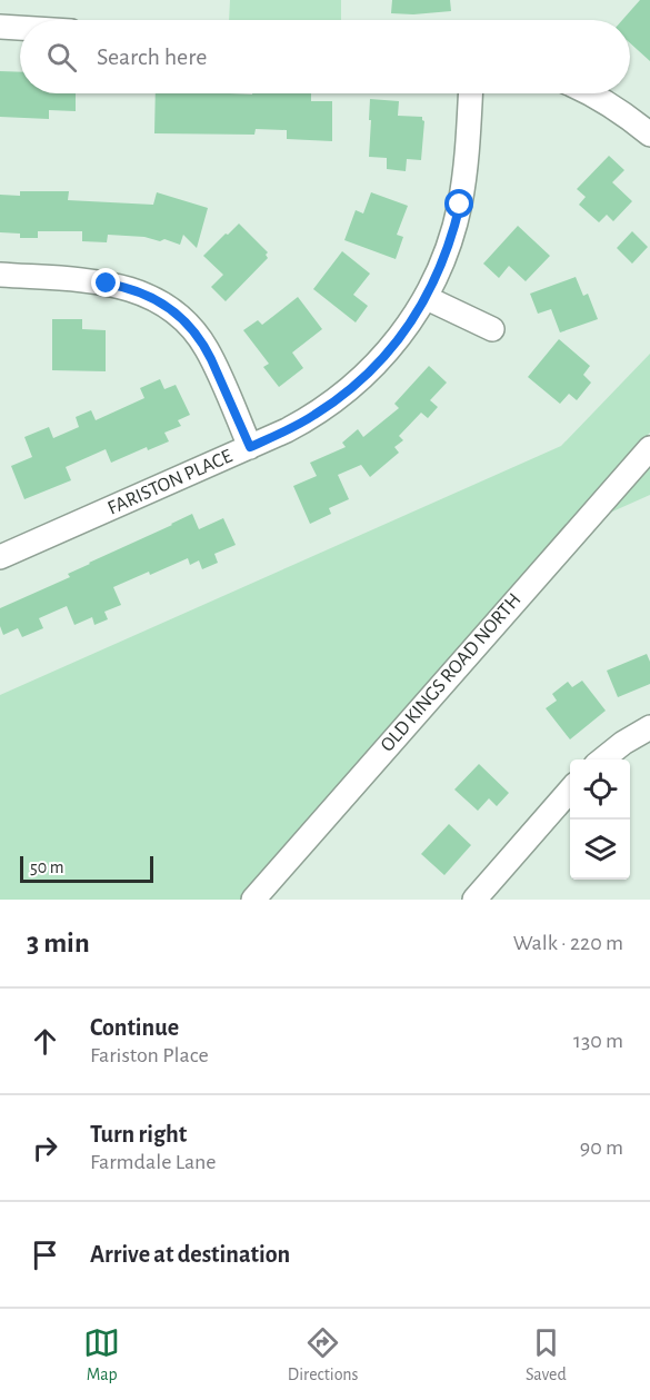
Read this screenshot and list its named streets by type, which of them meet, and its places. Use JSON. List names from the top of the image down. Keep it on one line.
{"streets":{"street":["FARISTON PLACE","OLD KINGS ROAD NORTH"]},"scale_bar":"50 m","page":{"search":"Search here","scale":"50 m","heading":["3 min","Walk · 220 m"],"list":[["Continue","Fariston Place","130 m"],["Turn right","Farmdale Lane","90 m"],"Arrive at destination"],"nav":["Map","Directions","Saved"]}}
